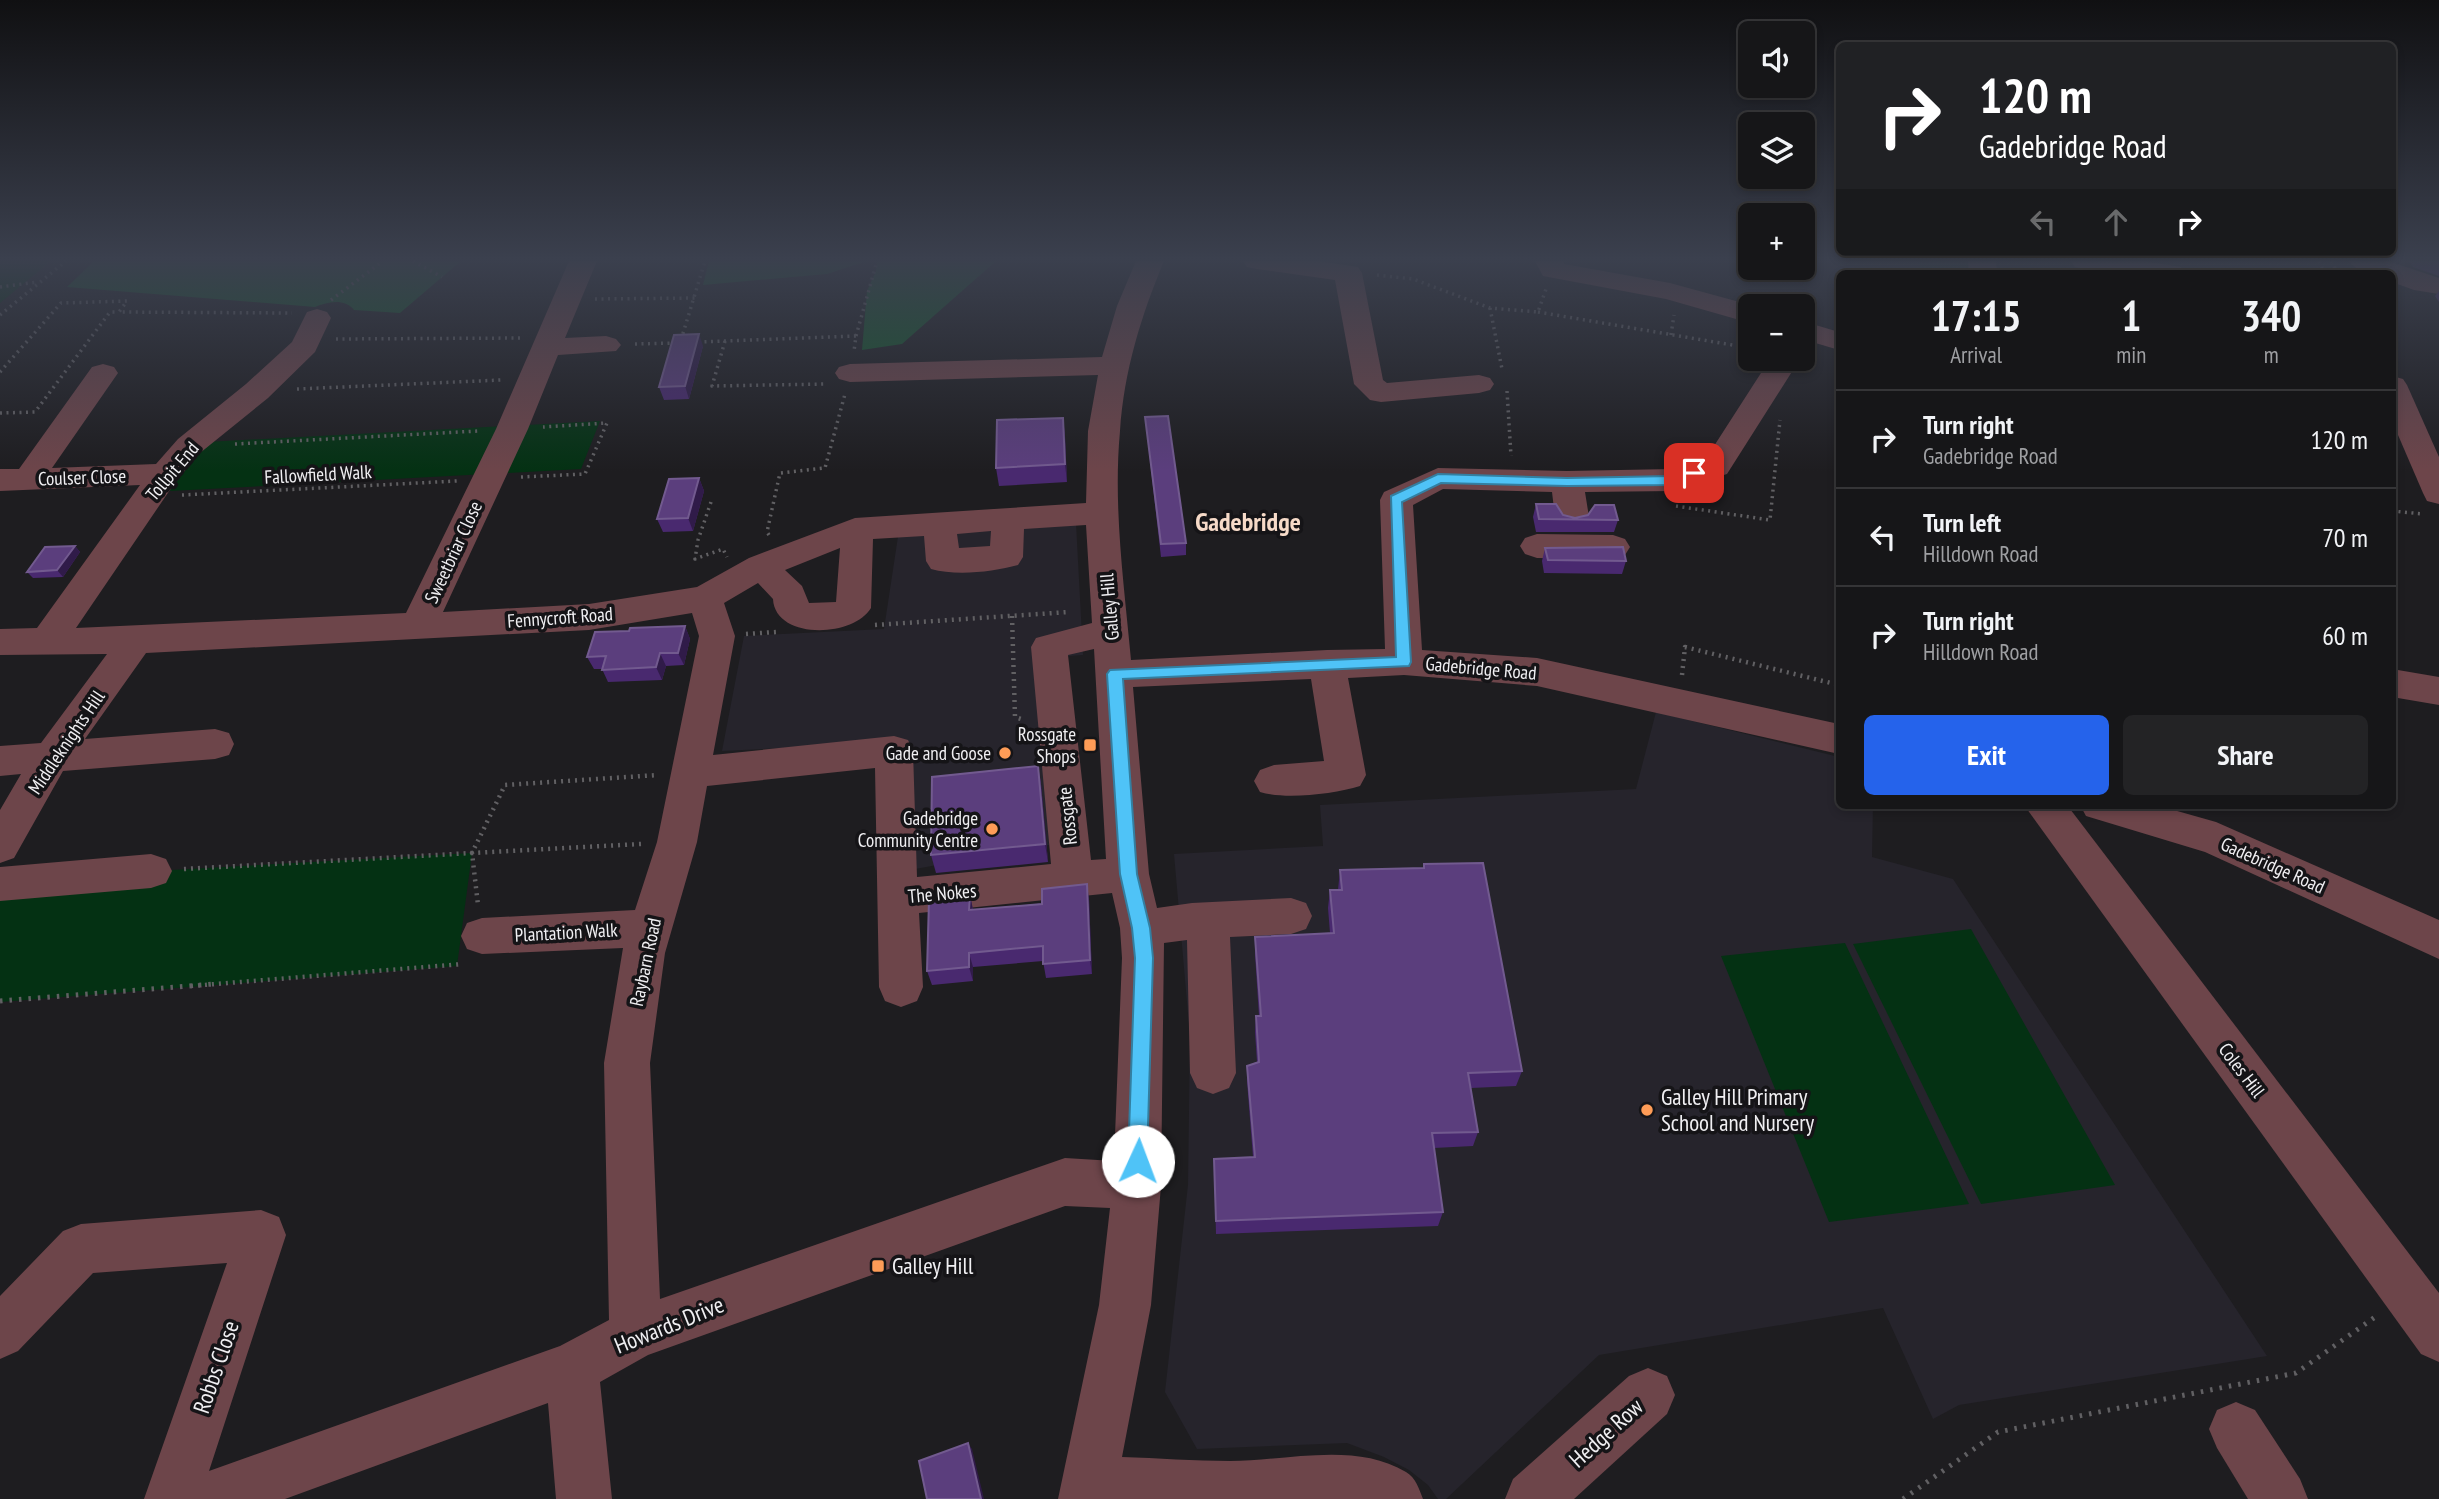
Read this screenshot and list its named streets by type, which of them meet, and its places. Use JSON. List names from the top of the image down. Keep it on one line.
{"streets":{"street":["Tollpit End","Coulser Close","Sweetbriar Close","Galley Hill","Fennycroft Road","Gadebridge Road","Middleknights Hill","Rossgate","The Nokes","Plantation Walk","Raybarn Road","Coles Hill","Howards Drive","Robbs Close","Hedge Row"],"path":["Fallowfield Walk"]},"crossings":[["Tollpit End","Fallowfield Walk"],["Tollpit End","Coulser Close"],["Tollpit End","Fennycroft Road"],["Fallowfield Walk","Coulser Close"],["Fallowfield Walk","Sweetbriar Close"],["Sweetbriar Close","Fennycroft Road"],["Galley Hill","Fennycroft Road"],["Galley Hill","Gadebridge Road"],["Galley Hill","Rossgate"],["Galley Hill","The Nokes"],["Galley Hill","Howards Drive"],["Fennycroft Road","Middleknights Hill"],["Fennycroft Road","Raybarn Road"],["Gadebridge Road","Rossgate"],["Rossgate","The Nokes"],["The Nokes","Raybarn Road"],["Plantation Walk","Raybarn Road"],["Raybarn Road","Howards Drive"]],"districts":["Gadebridge"],"places":{"transit":["Rossgate Shops","Galley Hill"],"other":["Gade and Goose","Gadebridge Community Centre","Galley Hill Primary School and Nursery"]},"page":{"map_buttons":["+","−"],"turn":["120 m","Gadebridge Road"],"eta":["17:15","Arrival","1","min","340","m"],"list":[{"name":"Turn right","note":"Gadebridge Road","value":"120 m"},{"name":"Turn left","note":"Hilldown Road","value":"70 m"},{"name":"Turn right","note":"Hilldown Road","value":"60 m"}],"buttons":["Exit","Share"]}}
